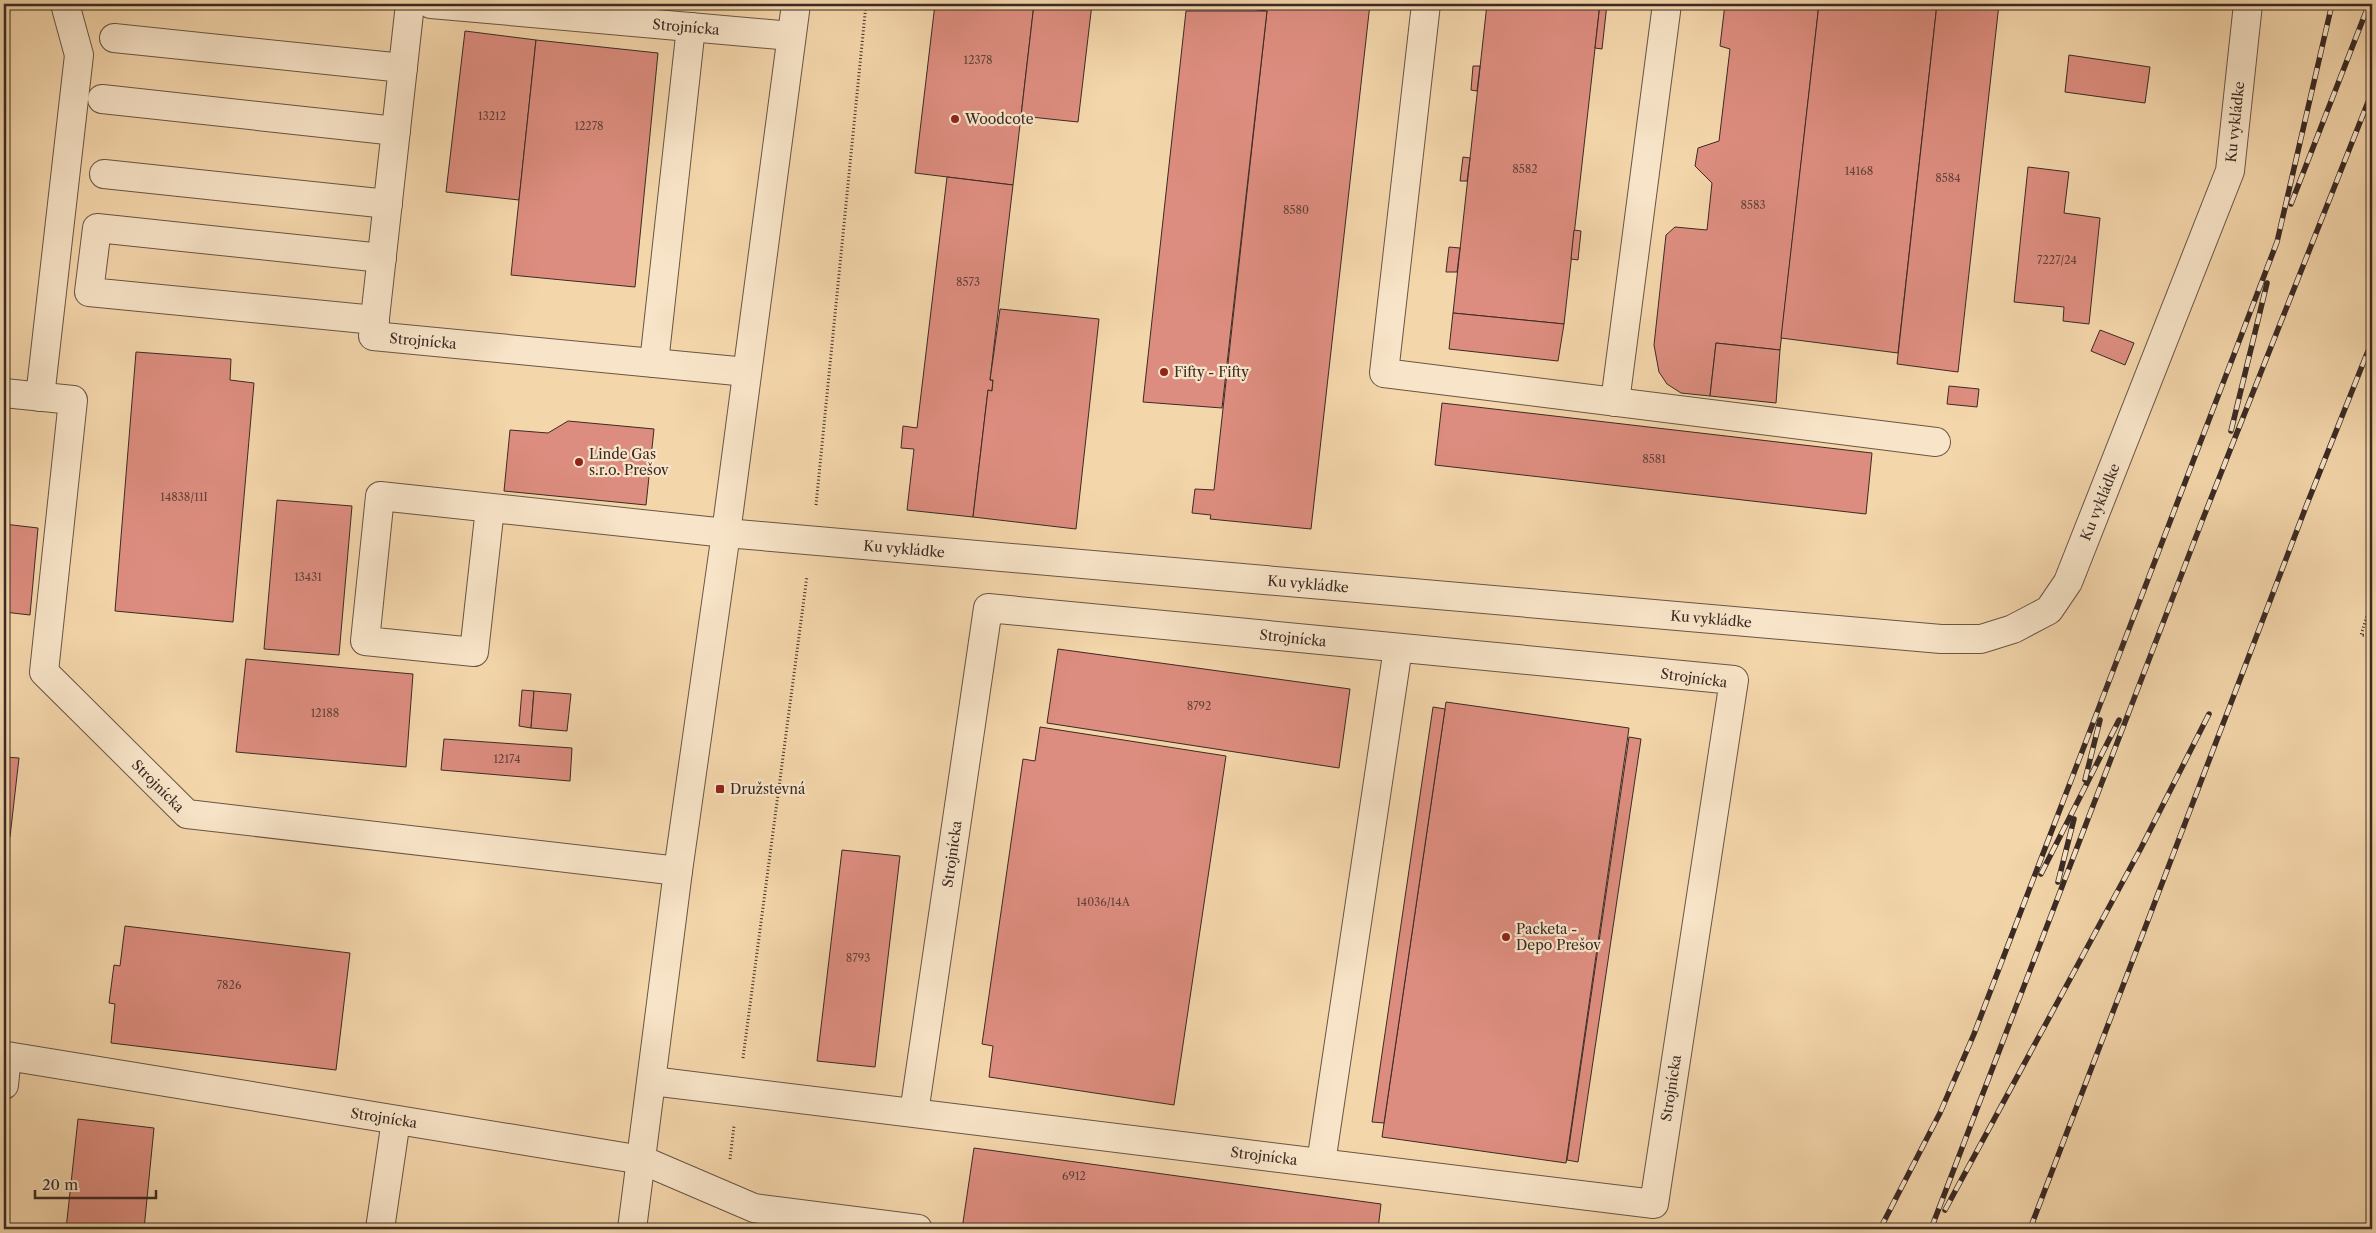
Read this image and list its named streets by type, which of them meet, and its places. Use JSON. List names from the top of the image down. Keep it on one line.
{"streets":{"street":["Strojnícka","Ku vykládke"]},"places":{"other":["Woodcote","Fifty - Fifty","Linde Gas s.r.o. Prešov","Packeta - Depo Prešov"],"transit":["Družstevná"]},"house_numbers":["12378","13212","12278","8582","14168","8584","8583","8580","7227/24","8573","8581","14838/11I","13431","8792","12188","12174","14036/14A","8793","7826","6912"],"scale_bar":"20 m"}
